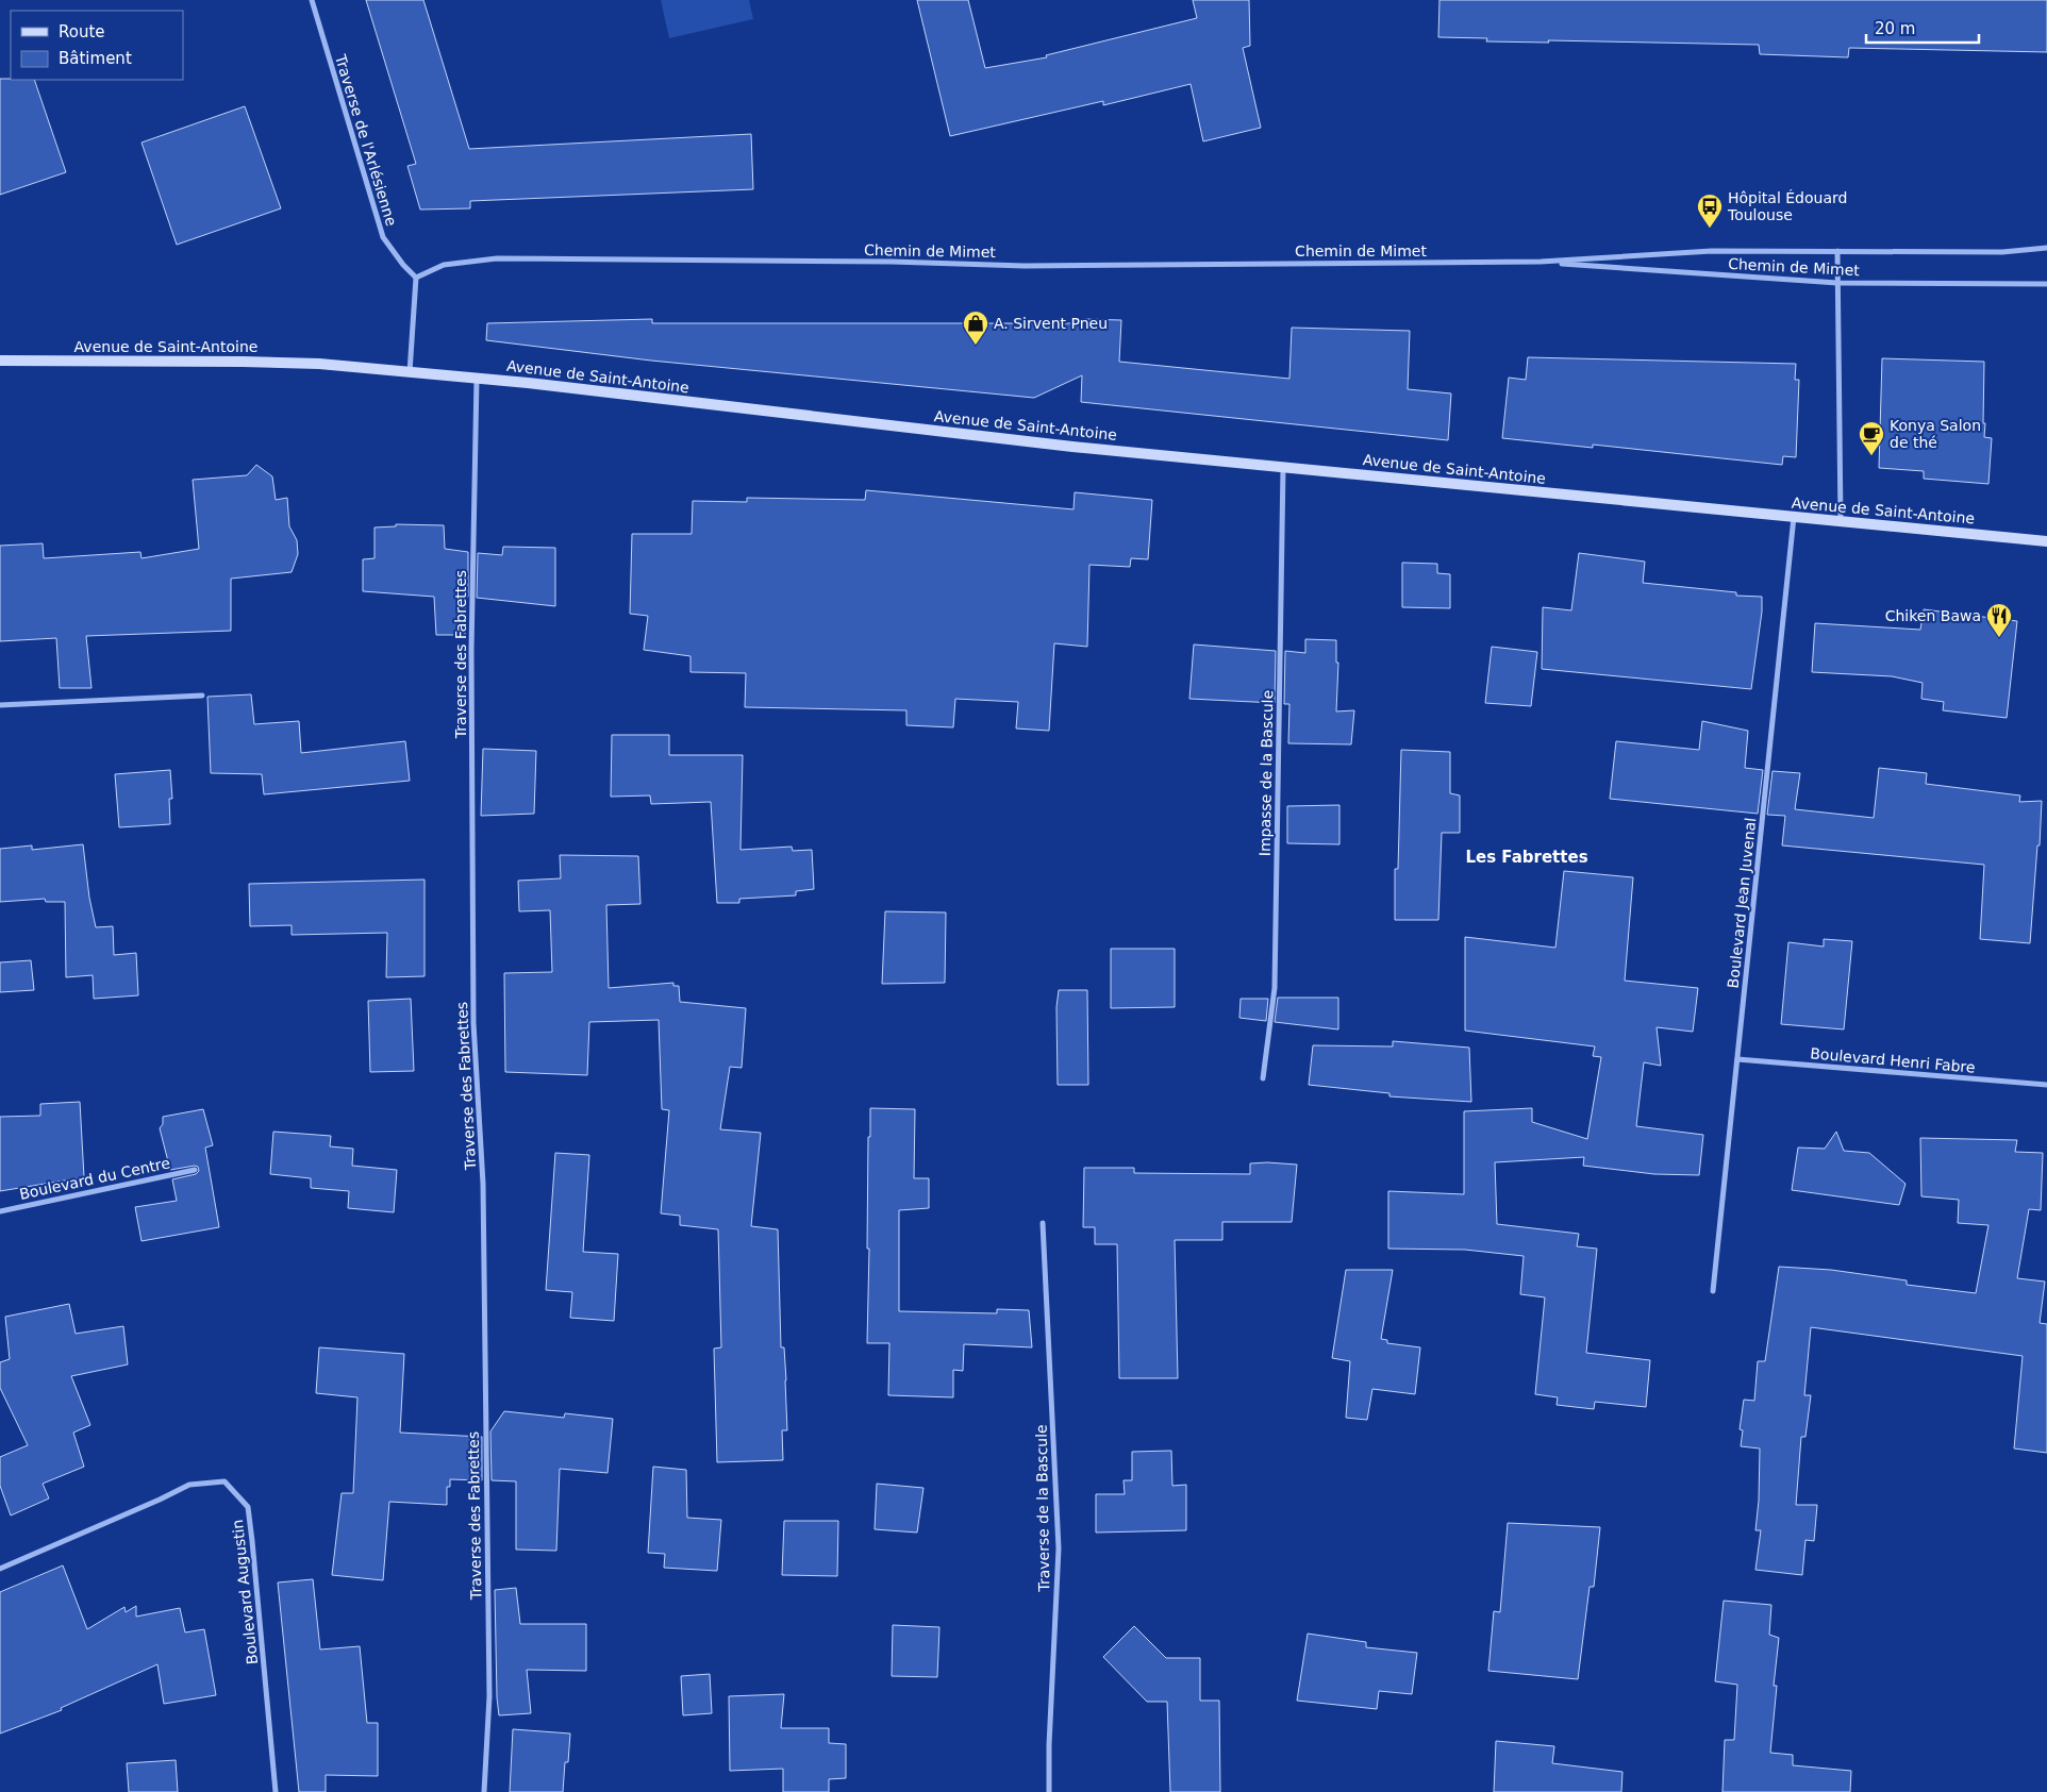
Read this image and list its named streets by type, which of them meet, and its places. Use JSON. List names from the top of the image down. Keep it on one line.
{"streets":{"main road":["Avenue de Saint-Antoine"],"street":["Traverse de l'Arlésienne","Chemin de Mimet","Traverse des Fabrettes","Impasse de la Bascule","Boulevard Jean Juvenal","Boulevard Henri Fabre","Boulevard du Centre","Traverse de la Bascule","Boulevard Augustin"]},"crossings":[["Traverse de l'Arlésienne","Chemin de Mimet"],["Avenue de Saint-Antoine","Traverse des Fabrettes"],["Avenue de Saint-Antoine","Impasse de la Bascule"],["Avenue de Saint-Antoine","Boulevard Jean Juvenal"],["Boulevard Jean Juvenal","Boulevard Henri Fabre"]],"districts":["Les Fabrettes"],"places":{"bus stop":["Hôpital Édouard Toulouse"],"shop":["A. Sirvent Pneu"],"cafe":["Konya Salon de thé"],"restaurant":["Chiken Bawa"]},"legend":["Route","Bâtiment"],"scale_bar":"20 m"}
